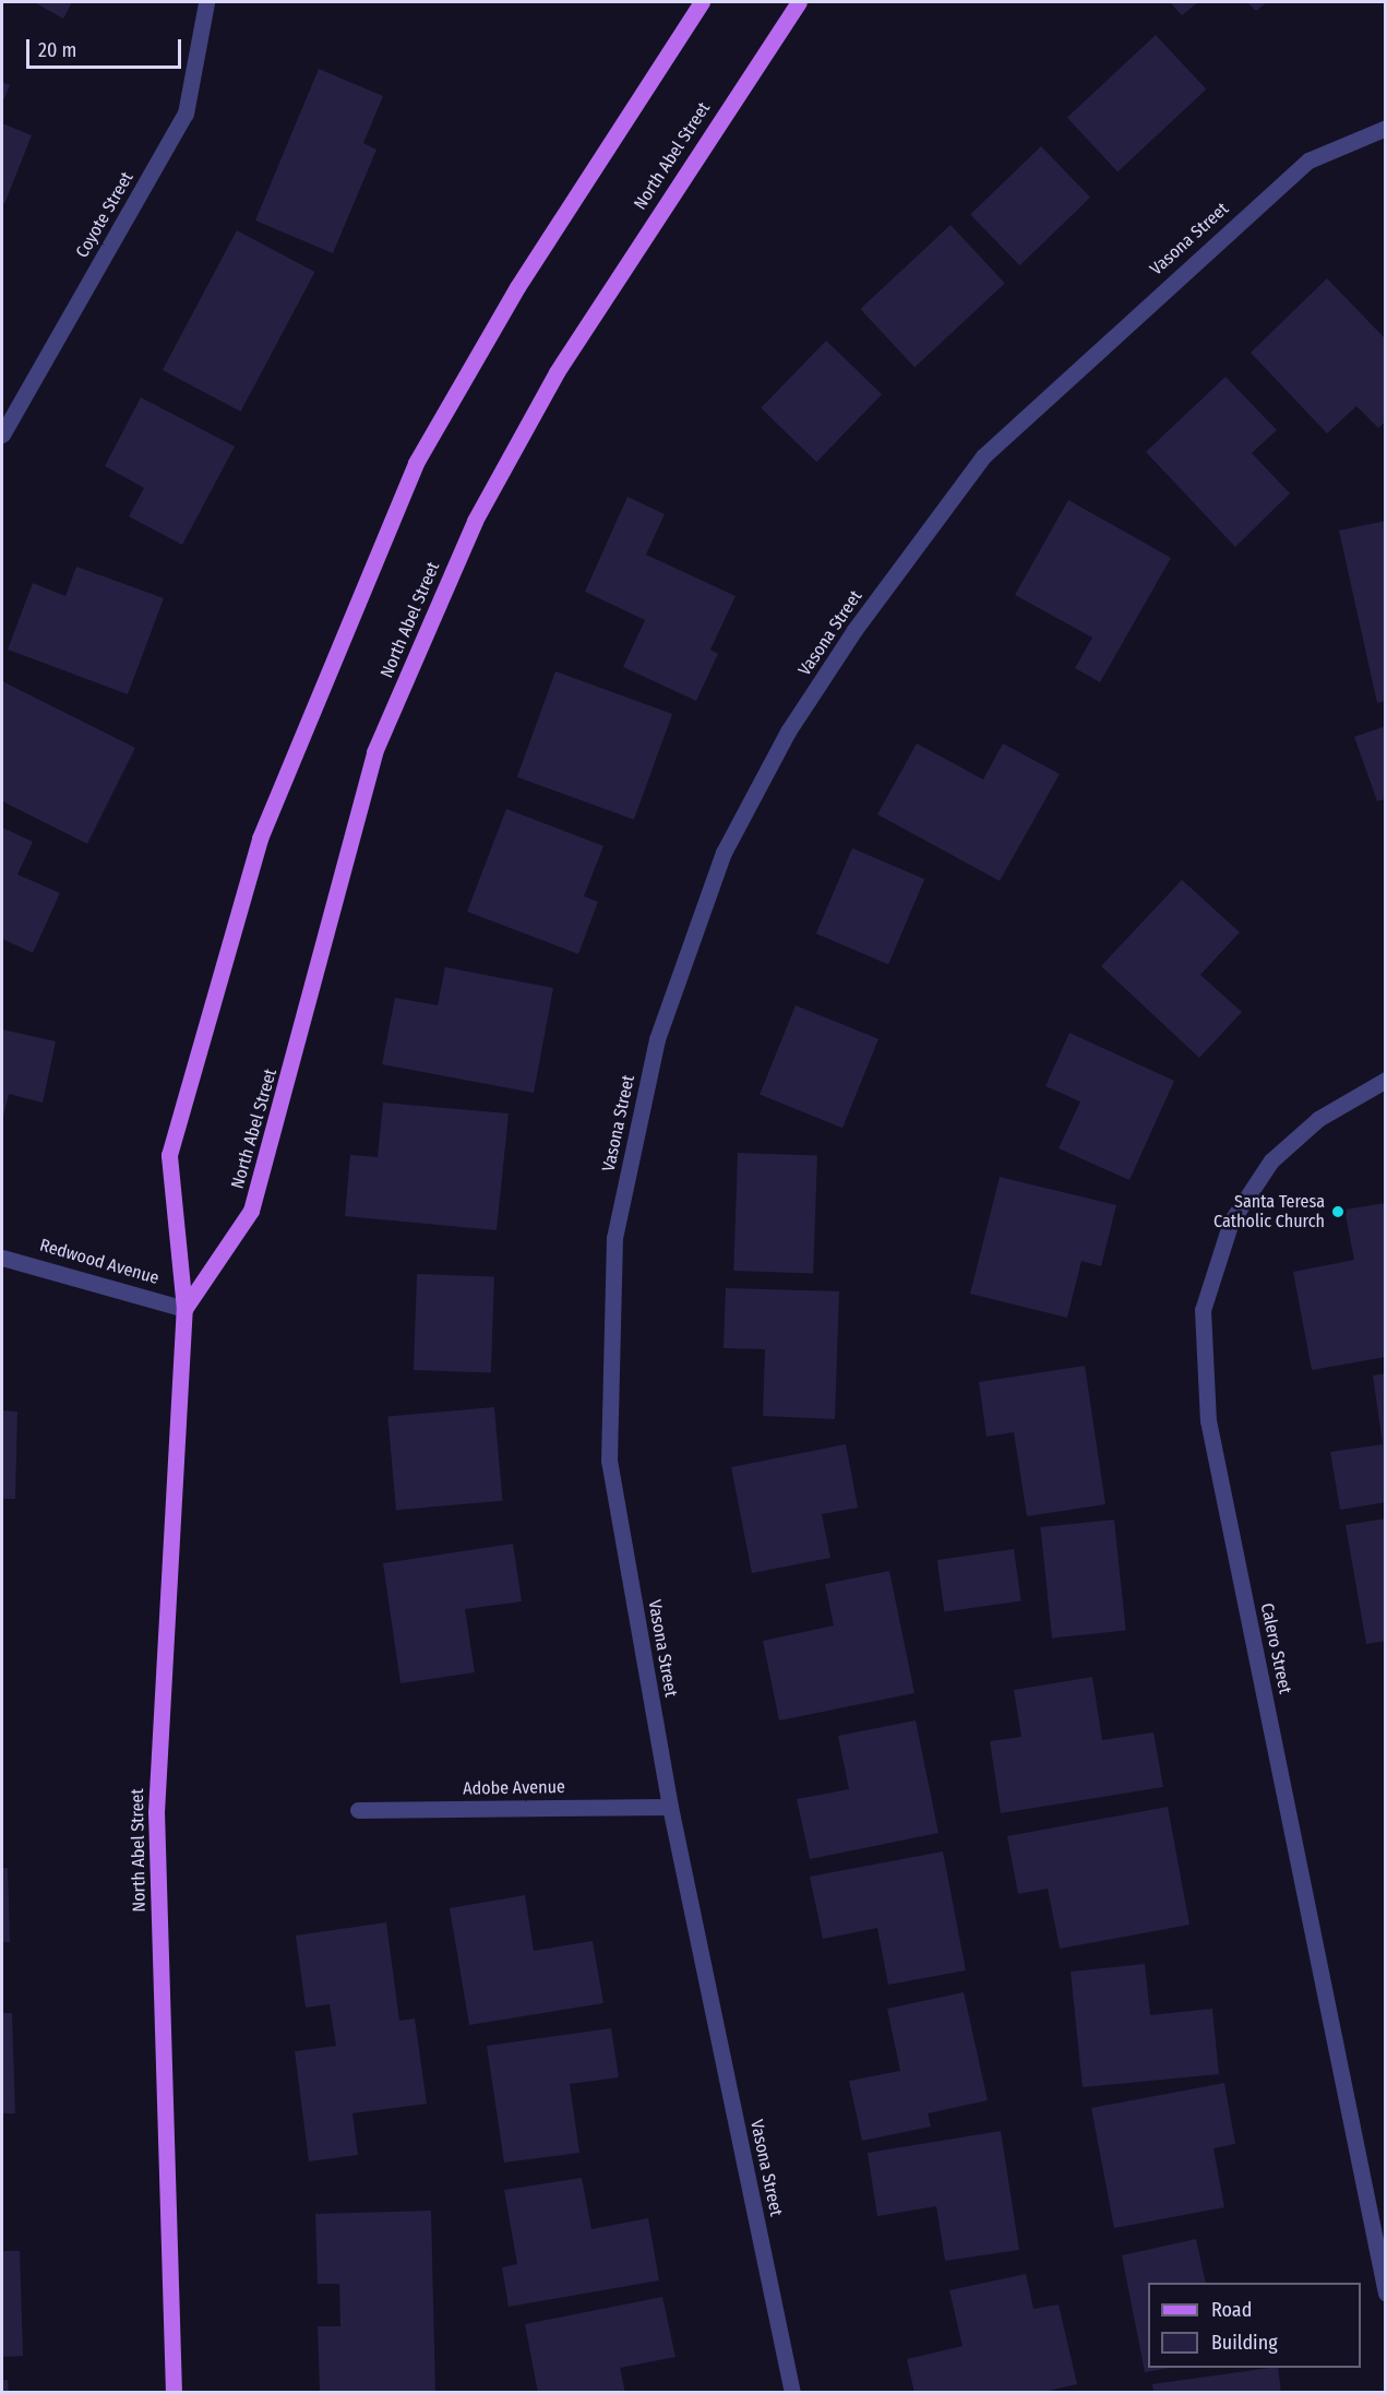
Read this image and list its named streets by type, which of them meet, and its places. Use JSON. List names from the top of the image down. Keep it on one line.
{"streets":{"main road":["North Abel Street"],"street":["Coyote Street","Vasona Street","Redwood Avenue","Calero Street","Adobe Avenue"]},"crossings":[["North Abel Street","Redwood Avenue"],["Vasona Street","Adobe Avenue"]],"places":["Santa Teresa Catholic Church"],"legend":["Road","Building"],"scale_bar":"20 m"}
